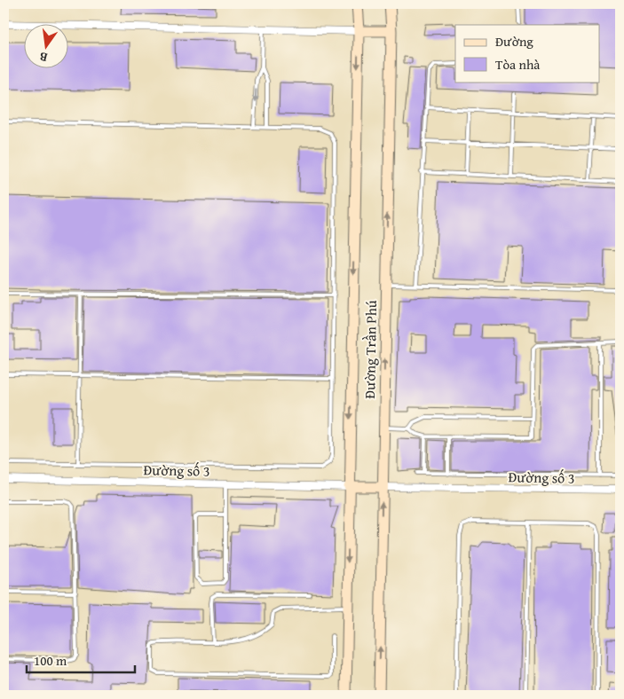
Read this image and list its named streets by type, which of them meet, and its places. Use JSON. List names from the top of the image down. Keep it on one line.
{"streets":{"main road":["Đường Trần Phú"],"street":["Đường số 3"]},"crossings":[["Đường Trần Phú","Đường số 3"]],"legend":["Đường","Tòa nhà"],"scale_bar":"100 m","north":"bottom"}
